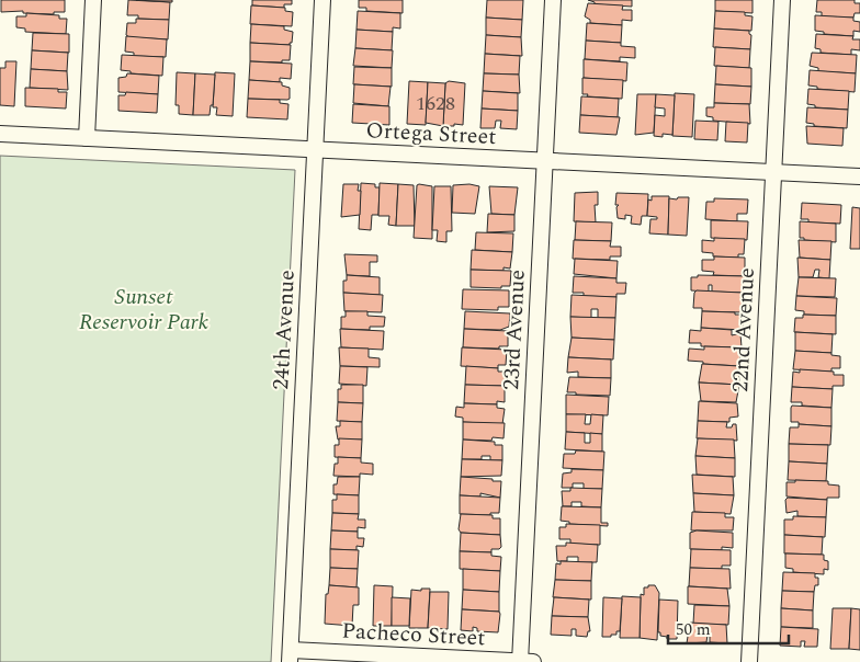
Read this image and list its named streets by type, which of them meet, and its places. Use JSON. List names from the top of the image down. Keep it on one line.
{"streets":{"street":["Ortega Street","24th Avenue","23rd Avenue","22nd Avenue","Pacheco Street"]},"crossings":[["Ortega Street","24th Avenue"],["Ortega Street","23rd Avenue"],["Ortega Street","22nd Avenue"],["24th Avenue","Pacheco Street"],["23rd Avenue","Pacheco Street"]],"parks":["Sunset Reservoir Park"],"house_numbers":["1628"],"scale_bar":"50 m"}
